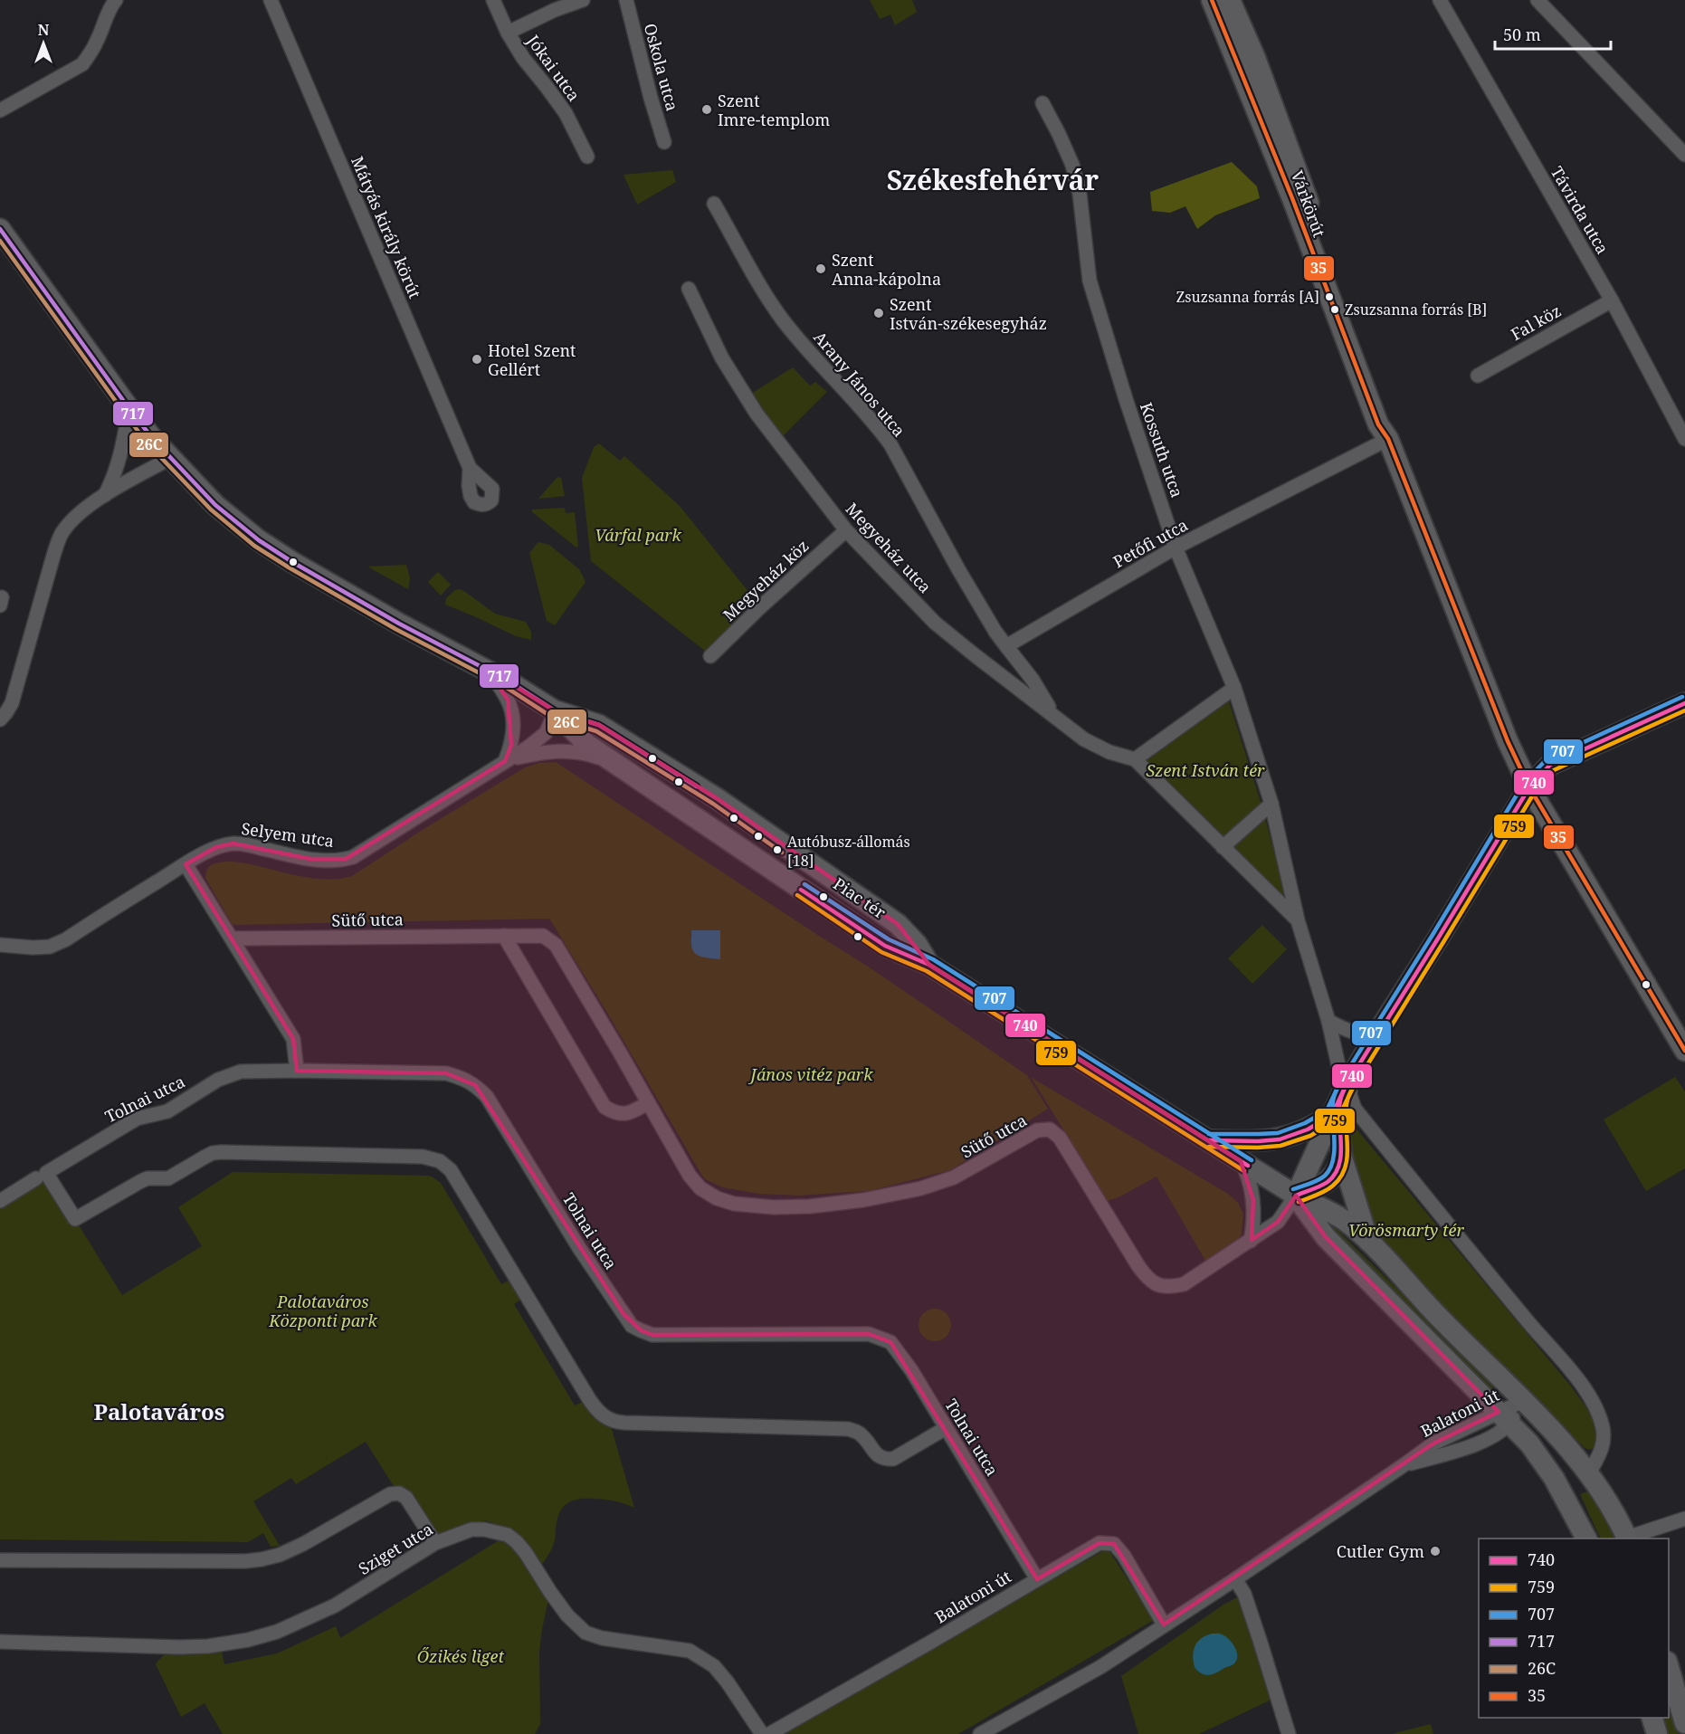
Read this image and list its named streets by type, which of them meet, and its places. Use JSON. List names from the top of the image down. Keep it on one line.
{"streets":{"main road":["Várkörút","Piac tér"],"street":["Oskola utca","Jókai utca","Távirda utca","Mátyás király körút","Fal köz","Arany János utca","Kossuth utca","Petőfi utca","Megyeház utca","Megyeház köz","Selyem utca","Sütő utca","Tolnai utca","Balatoni út","Sziget utca"]},"crossings":[["Várkörút","Petőfi utca"],["Távirda utca","Fal köz"],["Arany János utca","Petőfi utca"],["Kossuth utca","Petőfi utca"],["Megyeház utca","Megyeház köz"],["Selyem utca","Piac tér"],["Piac tér","Sütő utca"],["Tolnai utca","Balatoni út"]],"districts":["Székesfehérvár","Palotaváros"],"parks":["Várfal park","Szent István tér","János vitéz park","Vörösmarty tér","Palotaváros Központi park","Őzikés liget"],"places":["Szent Imre-templom","Szent Anna-kápolna","Zsuzsanna forrás [A]","Zsuzsanna forrás [B]","Szent István-székesegyház","Hotel Szent Gellért","Autóbusz-állomás [18]","Cutler Gym"],"lines":["transit line 35","transit line 717","transit line 26C","transit line 707","transit line 740","transit line 759"],"legend":["740","759","707","717","26C","35"],"scale_bar":"50 m","north":"top"}
